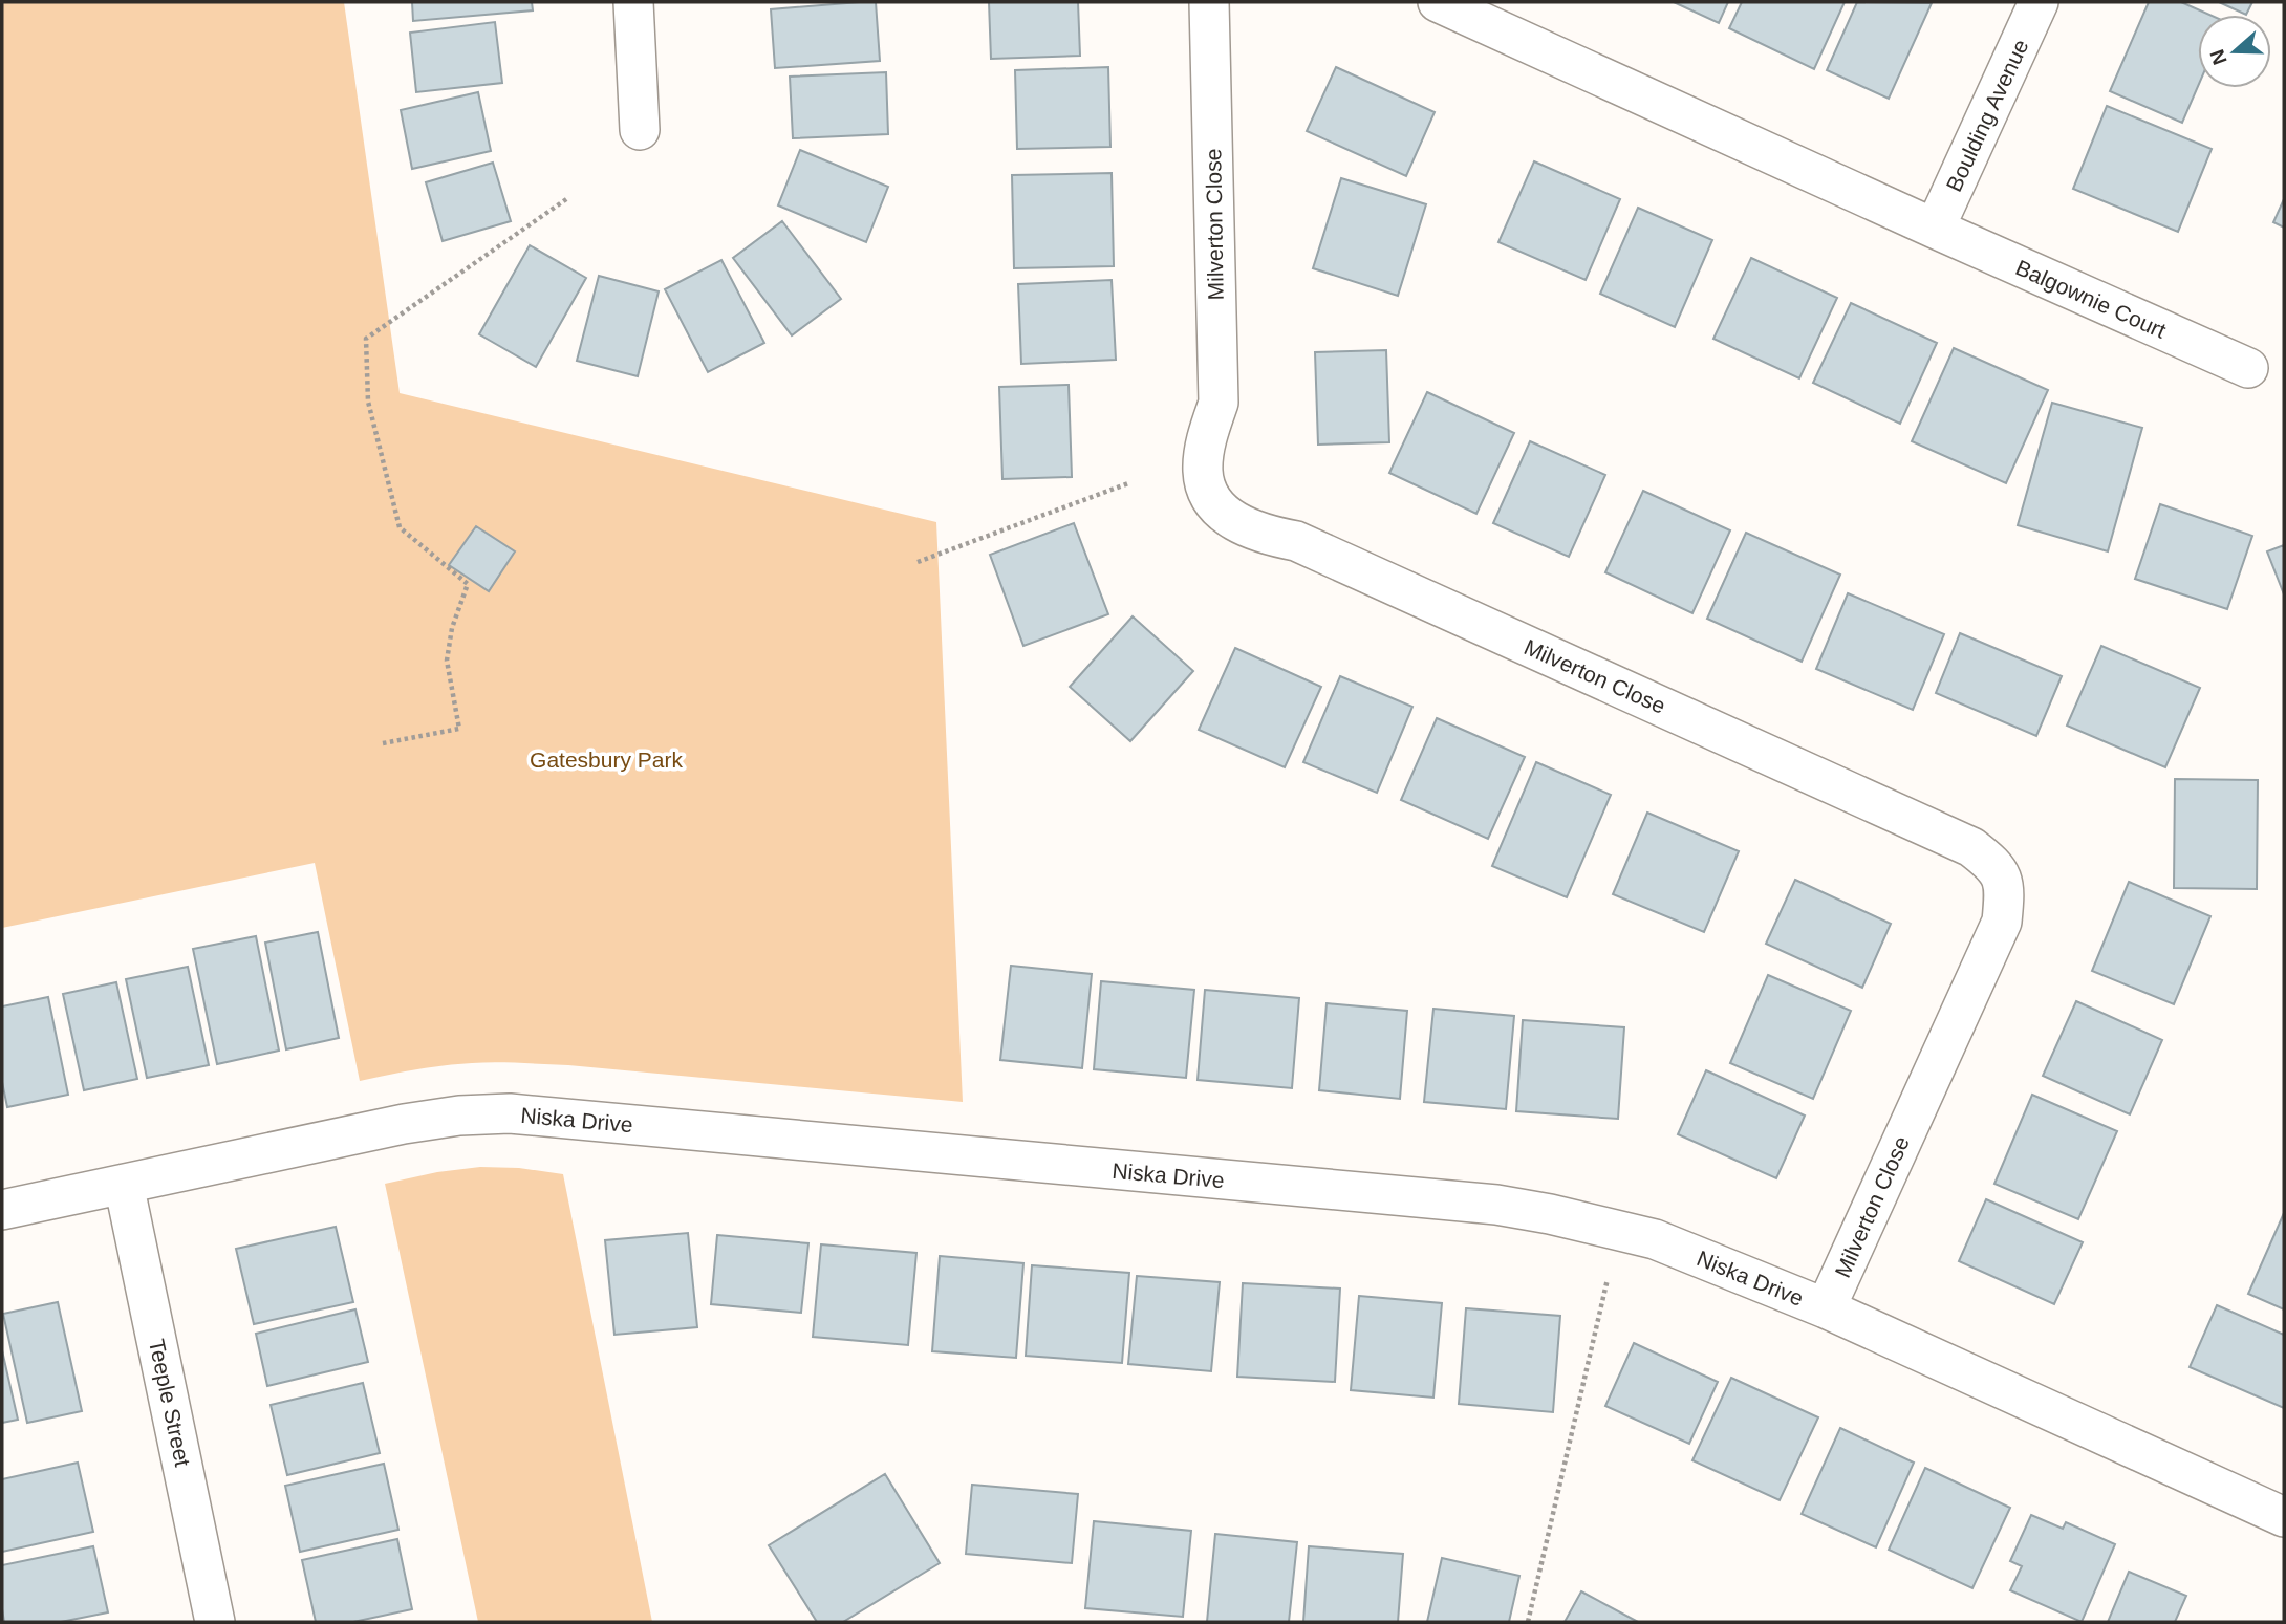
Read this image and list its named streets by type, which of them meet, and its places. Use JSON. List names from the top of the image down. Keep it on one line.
{"streets":{"street":["Boulding Avenue","Milverton Close","Balgownie Court","Niska Drive","Teeple Street"]},"crossings":[["Boulding Avenue","Balgownie Court"],["Milverton Close","Niska Drive"],["Niska Drive","Teeple Street"]],"parks":["Gatesbury Park"],"north":"left"}
